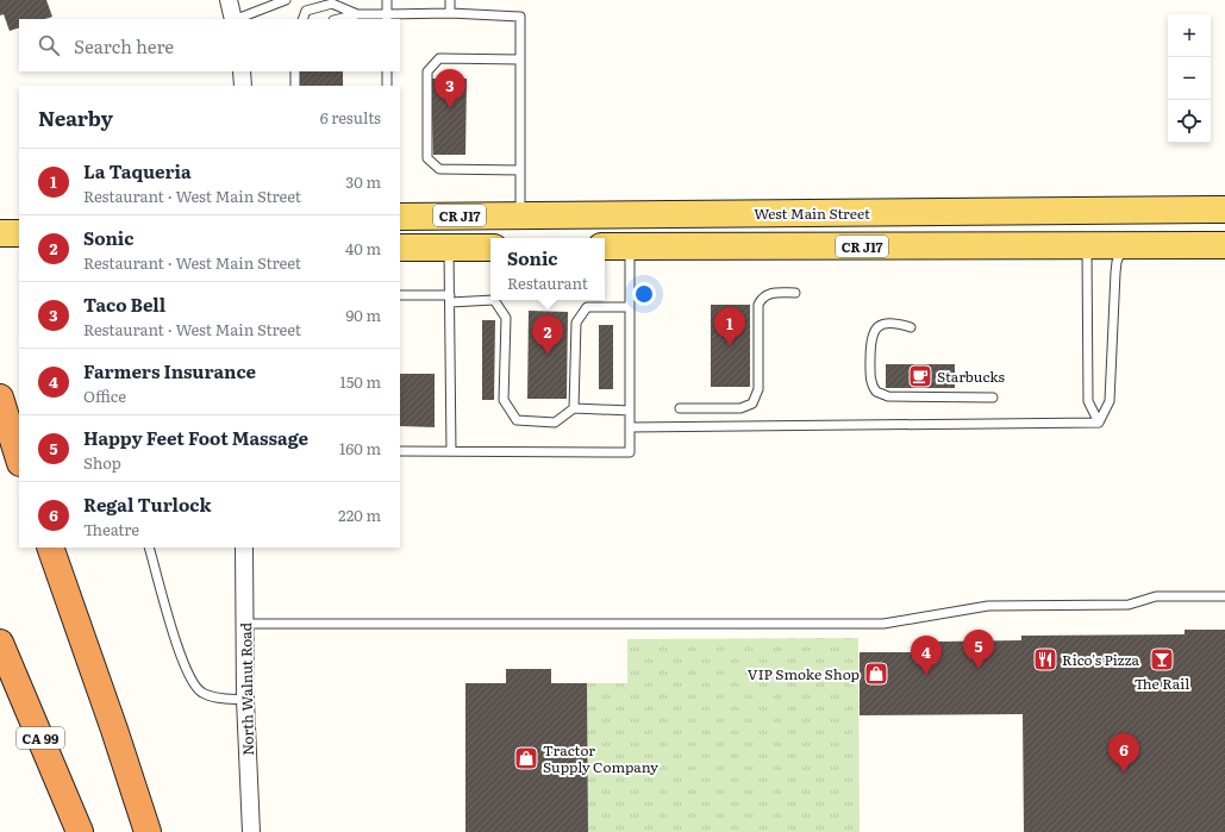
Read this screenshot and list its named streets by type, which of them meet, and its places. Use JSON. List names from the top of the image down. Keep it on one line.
{"streets":{"highway":["CA 99"],"main road":["West Main Street","CR J17"],"street":["North Walnut Road"]},"places":{"cafe":["Starbucks"],"restaurant":["Rico's Pizza"],"bar":["The Rail"],"shop":["VIP Smoke Shop","Tractor Supply Company"]},"page":{"map_buttons":["+","−"],"search":"Search here","pins":["3","1","2","5","4","6"],"heading":["Nearby","6 results"],"list":[{"mark":"1","name":"La Taqueria","note":"Restaurant · West Main Street","value":"30 m"},{"mark":"2","name":"Sonic","note":"Restaurant · West Main Street","value":"40 m"},{"mark":"3","name":"Taco Bell","note":"Restaurant · West Main Street","value":"90 m"},{"mark":"4","name":"Farmers Insurance","note":"Office","value":"150 m"},{"mark":"5","name":"Happy Feet Foot Massage","note":"Shop","value":"160 m"},{"mark":"6","name":"Regal Turlock","note":"Theatre","value":"220 m"}],"popup":["Sonic","Restaurant"]}}
